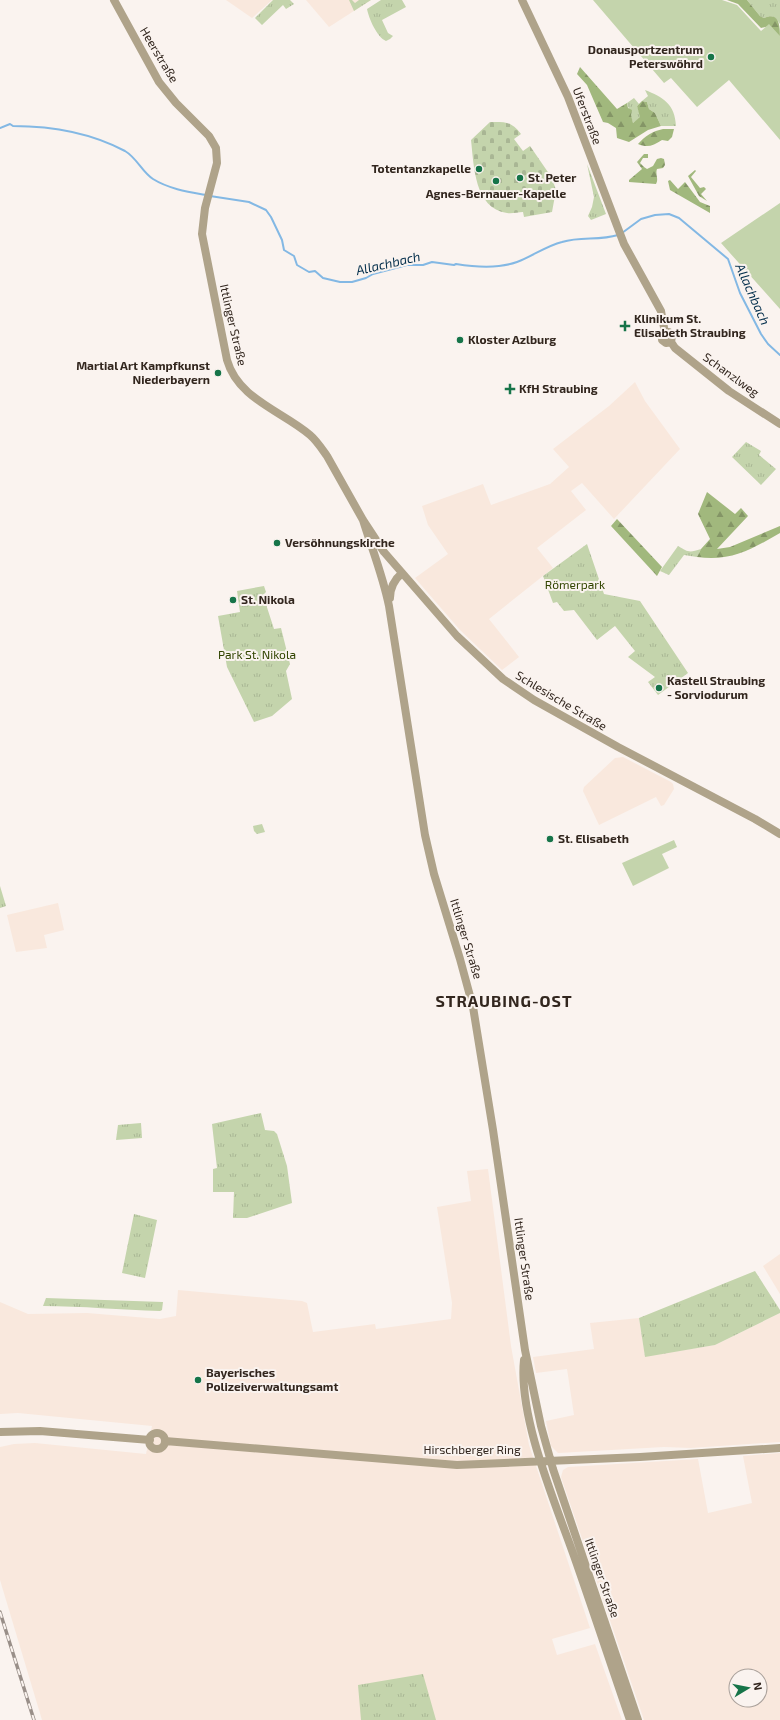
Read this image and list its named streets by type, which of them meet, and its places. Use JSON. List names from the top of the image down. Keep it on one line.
{"streets":{"street":["Heerstraße","Uferstraße","Ittlinger Straße","Schanzlweg","Schlesische Straße","Hirschberger Ring"]},"crossings":[["Heerstraße","Ittlinger Straße"],["Uferstraße","Schanzlweg"],["Ittlinger Straße","Schlesische Straße"],["Ittlinger Straße","Hirschberger Ring"]],"districts":["STRAUBING-OST"],"water":["Allachbach"],"parks":["Römerpark","Park St. Nikola"],"places":{"other":["Donausportzentrum Peterswöhrd","Totentanzkapelle","St. Peter","Agnes-Bernauer-Kapelle","Kloster Azlburg","Martial Art Kampfkunst Niederbayern","Versöhnungskirche","St. Nikola","Kastell Straubing - Sorviodurum","St. Elisabeth","Bayerisches Polizeiverwaltungsamt"],"health":["Klinikum St. Elisabeth Straubing","KfH Straubing"]},"north":"right"}
